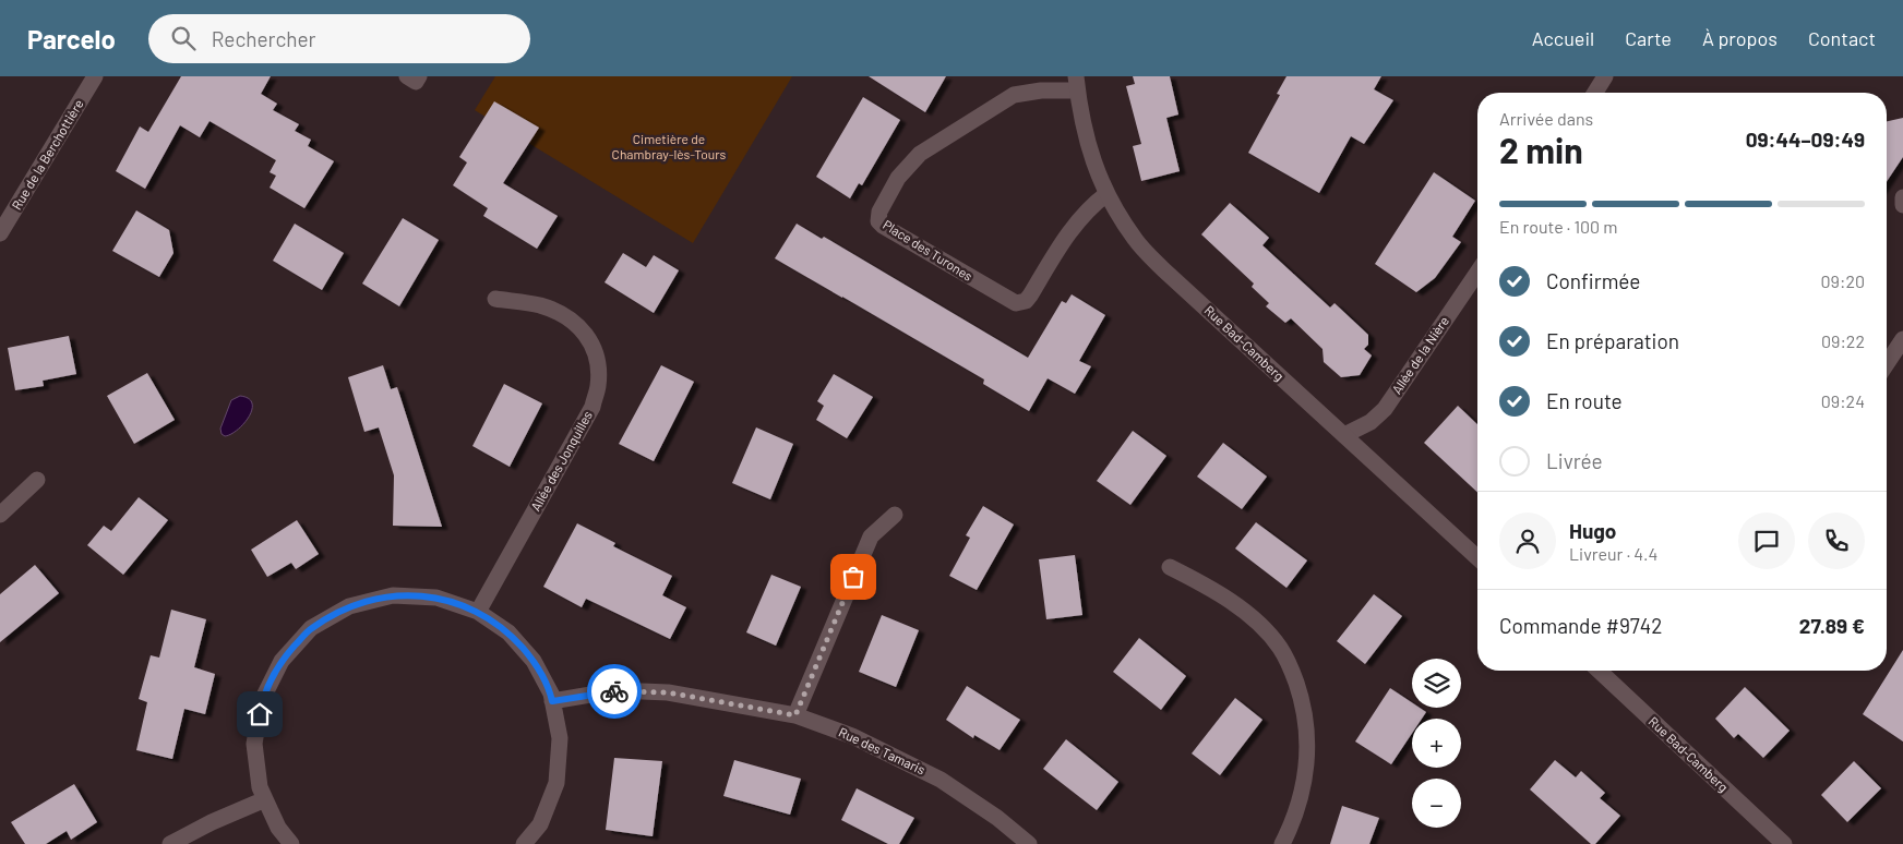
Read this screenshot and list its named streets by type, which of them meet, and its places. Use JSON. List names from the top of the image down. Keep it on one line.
{"streets":{"street":["Rue de la Berchottière","Place des Turones","Rue Bad-Camberg","Allée de la Nière","Allée des Jonquilles","Rue des Tamaris"]},"crossings":[["Place des Turones","Rue Bad-Camberg"],["Rue Bad-Camberg","Allée de la Nière"]],"parks":["Cimetière de Chambray-lès-Tours"],"page":{"header":"Parcelo","search":"Rechercher","nav":["Accueil","Carte","À propos","Contact"],"heading":["2 min","Arrivée dans","09:44–09:49"],"panel":["Hugo","Livreur · 4.4","Commande #9742","27.89 €"],"bar":"En route · 100 m","list":[["Confirmée","09:20"],["En préparation","09:22"],["En route","09:24"],"Livrée"],"map_buttons":["+","−"]}}
